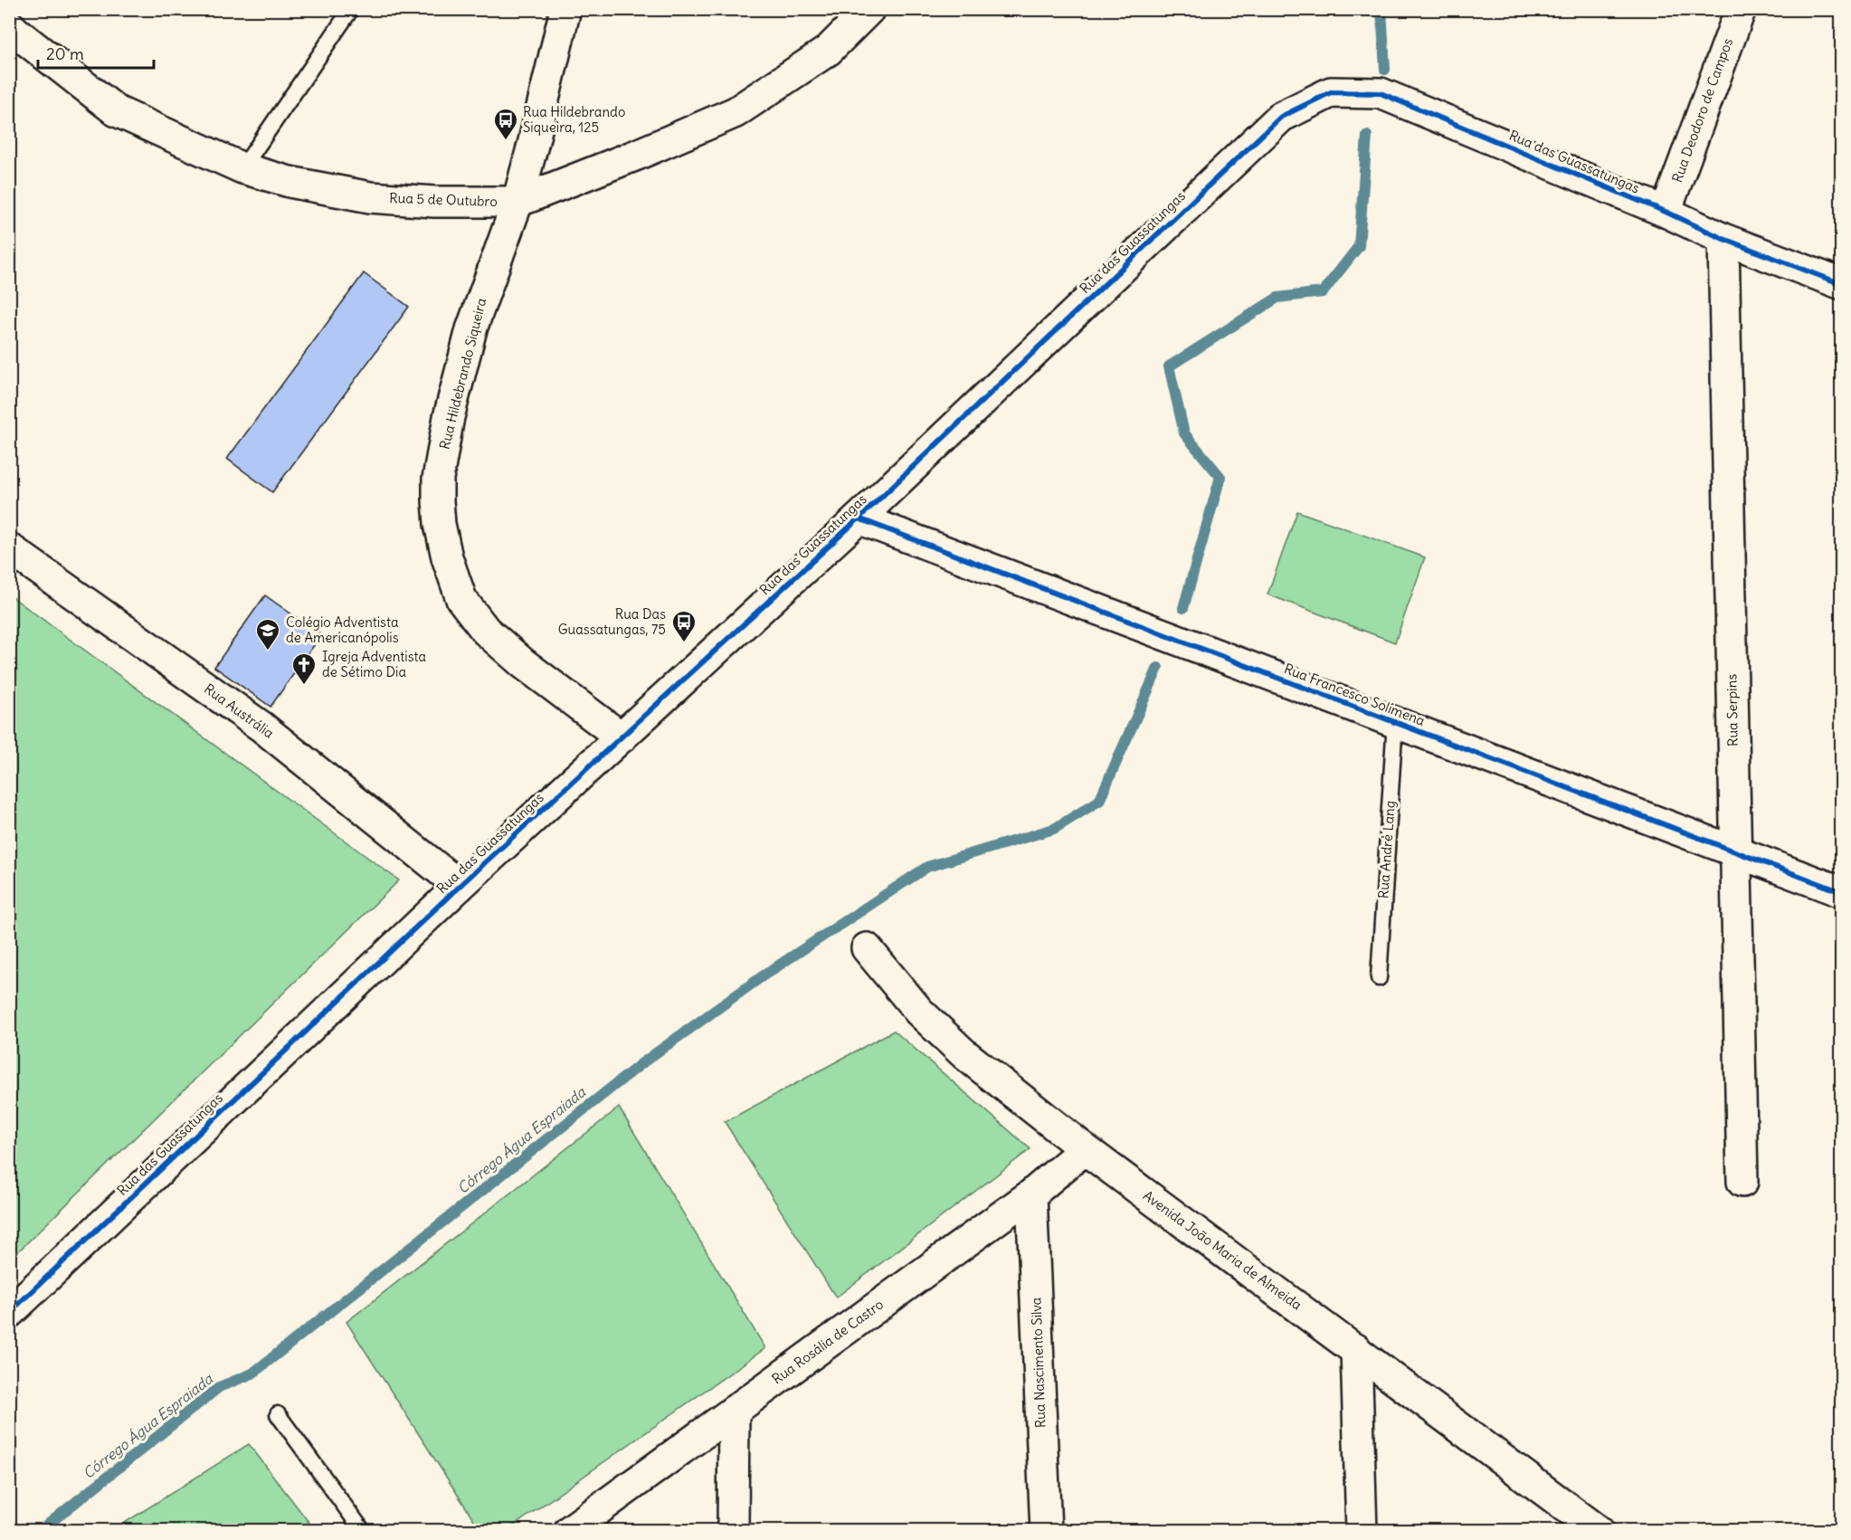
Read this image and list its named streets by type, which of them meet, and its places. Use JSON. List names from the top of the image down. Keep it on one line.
{"streets":{"street":["Rua Deodoro de Campos","Rua das Guassatungas","Rua 5 de Outubro","Rua Hildebrando Siqueira","Rua Francesco Solimena","Rua Serpins","Rua Austrália","Avenida João Maria de Almeida","Rua Rosália de Castro","Rua Nascimento Silva"],"lane":["Rua André Lang"]},"crossings":[["Rua Deodoro de Campos","Rua das Guassatungas"],["Rua das Guassatungas","Rua Hildebrando Siqueira"],["Rua das Guassatungas","Rua Francesco Solimena"],["Rua das Guassatungas","Rua Serpins"],["Rua das Guassatungas","Rua Austrália"],["Rua 5 de Outubro","Rua Hildebrando Siqueira"],["Rua Francesco Solimena","Rua Serpins"],["Rua Francesco Solimena","Rua André Lang"],["Avenida João Maria de Almeida","Rua Rosália de Castro"],["Rua Rosália de Castro","Rua Nascimento Silva"]],"water":["Córrego Água Espraiada"],"places":{"bus stop":["Rua Hildebrando Siqueira, 125","Rua Das Guassatungas, 75"],"school or university":["Colégio Adventista de Americanópolis"],"church":["Igreja Adventista de Sétimo Dia"]},"scale_bar":"20 m"}
